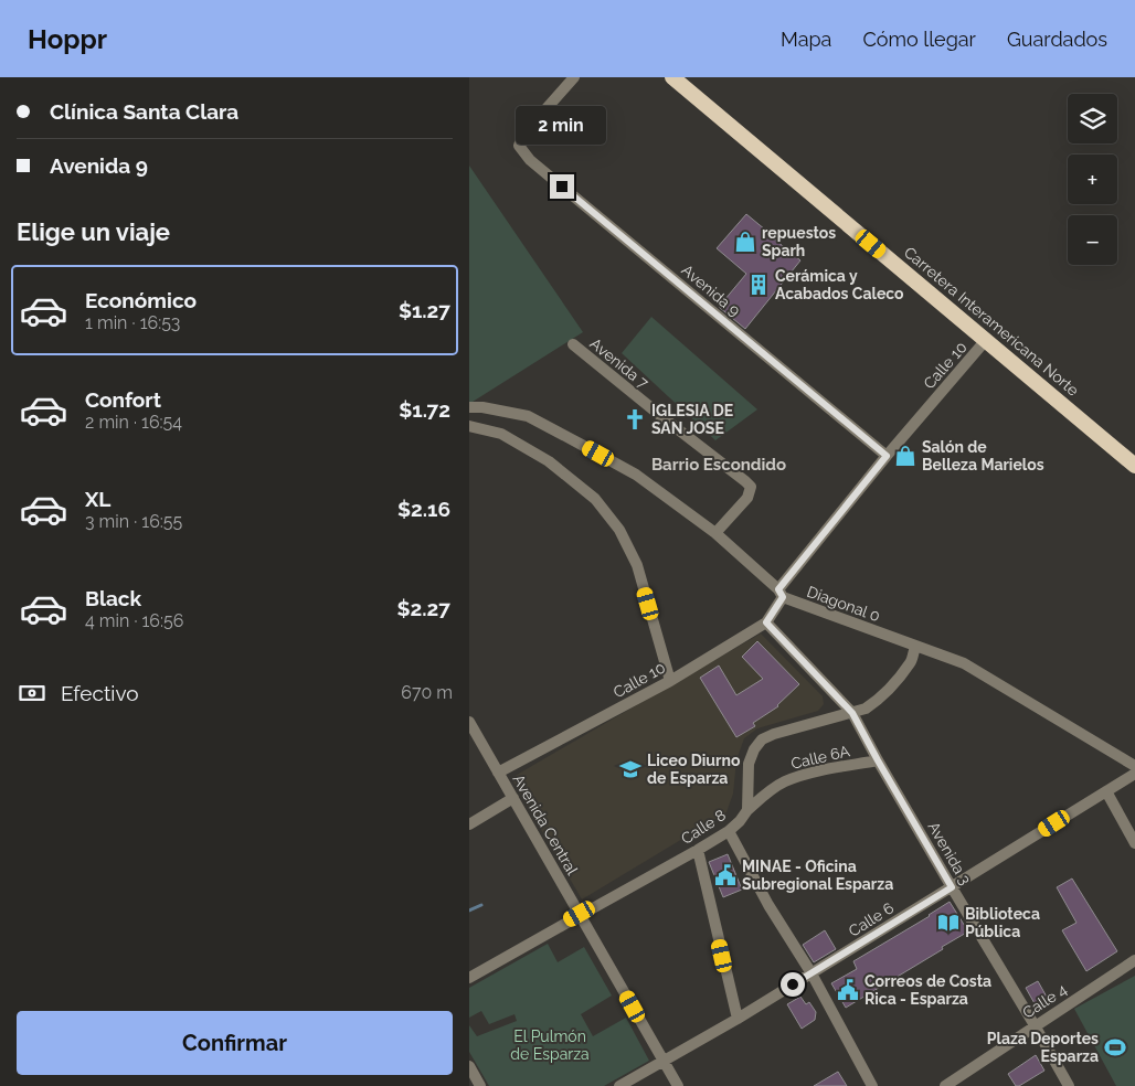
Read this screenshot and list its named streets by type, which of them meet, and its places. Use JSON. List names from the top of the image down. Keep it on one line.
{"streets":{"highway":["Carretera Interamericana Norte"],"street":["Avenida 9","Avenida 7","Calle 10","Diagonal 0","Calle 6A","Avenida Central","Calle 8","Avenida 3","Calle 6","Calle 4"]},"crossings":[["Avenida 9","Calle 10"],["Carretera Interamericana Norte","Calle 10"],["Avenida 7","Diagonal 0"],["Calle 10","Diagonal 0"],["Calle 10","Avenida Central"],["Calle 10","Avenida 3"],["Diagonal 0","Calle 8"],["Calle 6A","Calle 8"],["Calle 6A","Avenida 3"],["Avenida Central","Calle 8"],["Avenida Central","Calle 6"],["Calle 8","Avenida 3"],["Avenida 3","Calle 6"],["Avenida 3","Calle 4"]],"districts":["Barrio Escondido"],"parks":["El Pulmón de Esparza"],"places":{"shop":["repuestos Sparh","Salón de Belleza Marielos"],"building":["Cerámica y Acabados Caleco"],"church":["IGLESIA DE SAN JOSE"],"school or university":["Liceo Diurno de Esparza"],"public building":["MINAE - Oficina Subregional Esparza","Correos de Costa Rica - Esparza"],"library":["Biblioteca Pública"],"sports":["Plaza Deportes Esparza"]},"page":{"header":"Hoppr","nav":["Mapa","Cómo llegar","Guardados"],"banner":["Clínica Santa Clara","Avenida 9"],"map_buttons":["+","−"],"bubble":"2 min","heading":"Elige un viaje","list":[{"name":"Económico","note":"1 min · 16:53","value":"$1.27"},{"name":"Confort","note":"2 min · 16:54","value":"$1.72"},{"name":"XL","note":"3 min · 16:55","value":"$2.16"},{"name":"Black","note":"4 min · 16:56","value":"$2.27"}],"pay":["Efectivo","670 m"],"buttons":"Confirmar"}}
